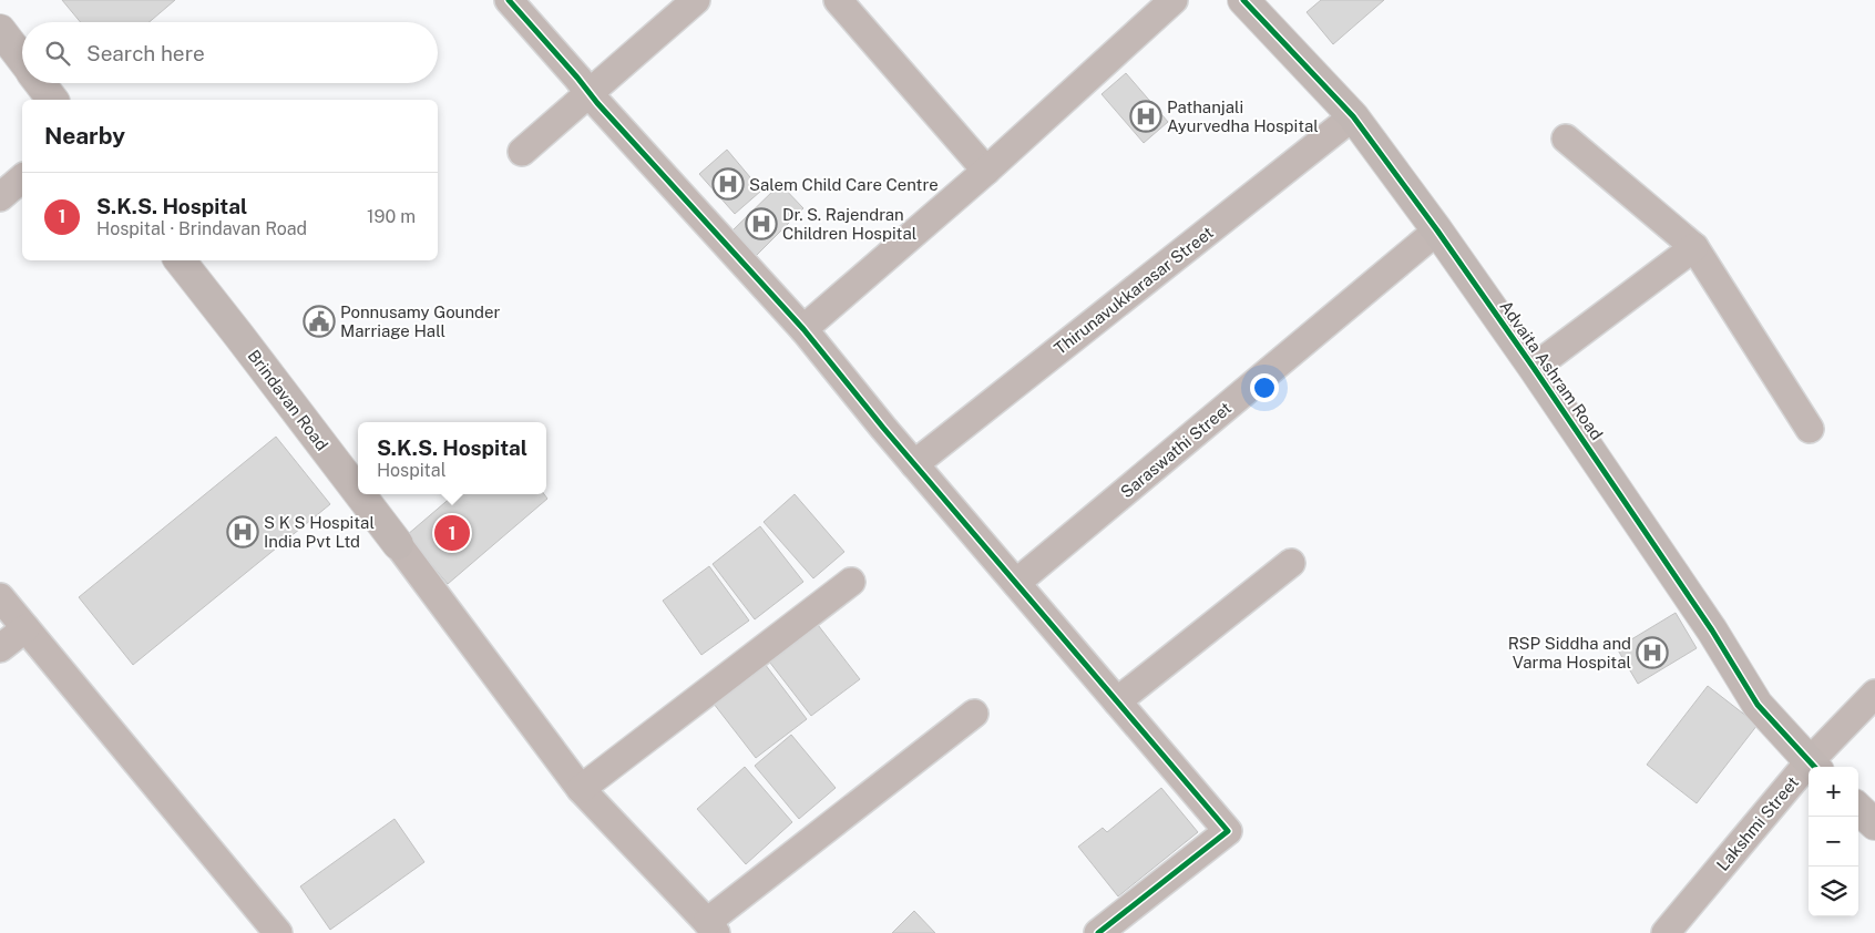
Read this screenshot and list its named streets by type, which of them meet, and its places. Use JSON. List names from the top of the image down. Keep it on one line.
{"streets":{"street":["Thirunavukkarasar Street","Advaita Ashram Road","Brindavan Road","Saraswathi Street","Lakshmi Street"]},"crossings":[["Thirunavukkarasar Street","Advaita Ashram Road"],["Advaita Ashram Road","Saraswathi Street"],["Advaita Ashram Road","Lakshmi Street"]],"places":{"hospital":["Pathanjali Ayurvedha Hospital","Salem Child Care Centre","Dr. S. Rajendran Children Hospital","S K S Hospital India Pvt Ltd","RSP Siddha and Varma Hospital"],"public building":["Ponnusamy Gounder Marriage Hall"]},"page":{"search":"Search here","heading":"Nearby","list":[{"mark":"1","name":"S.K.S. Hospital","note":"Hospital · Brindavan Road","value":"190 m"}],"popup":["S.K.S. Hospital","Hospital"],"pins":"1","map_buttons":["+","−"]}}
